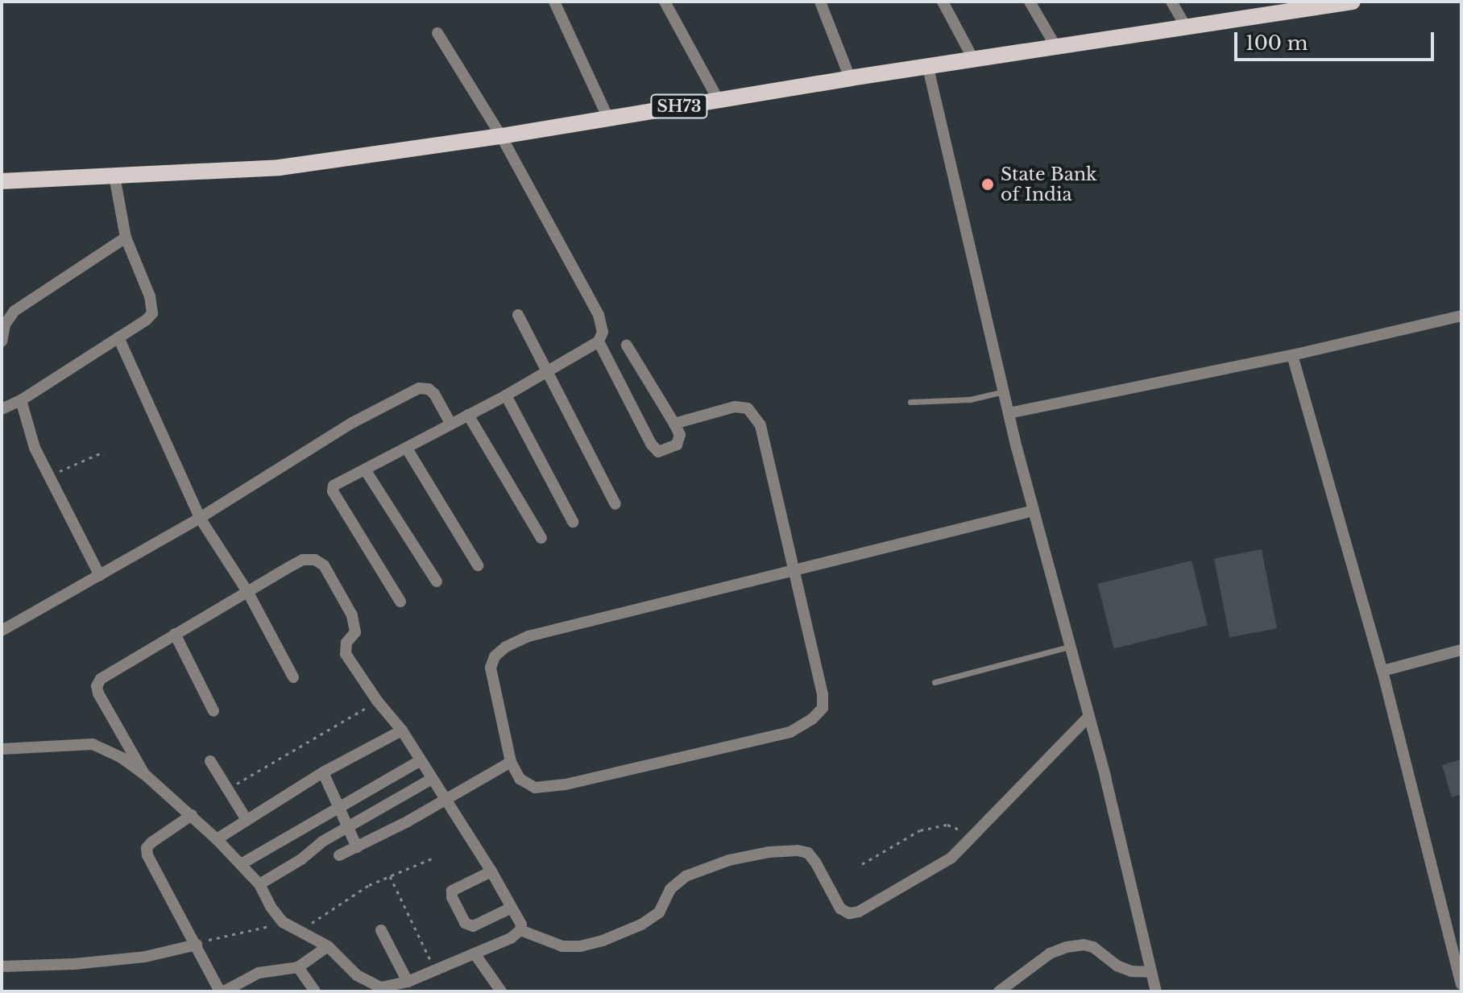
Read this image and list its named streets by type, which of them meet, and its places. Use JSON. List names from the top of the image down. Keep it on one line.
{"streets":{"main road":["SH73"]},"places":["State Bank of India"],"scale_bar":"100 m"}
